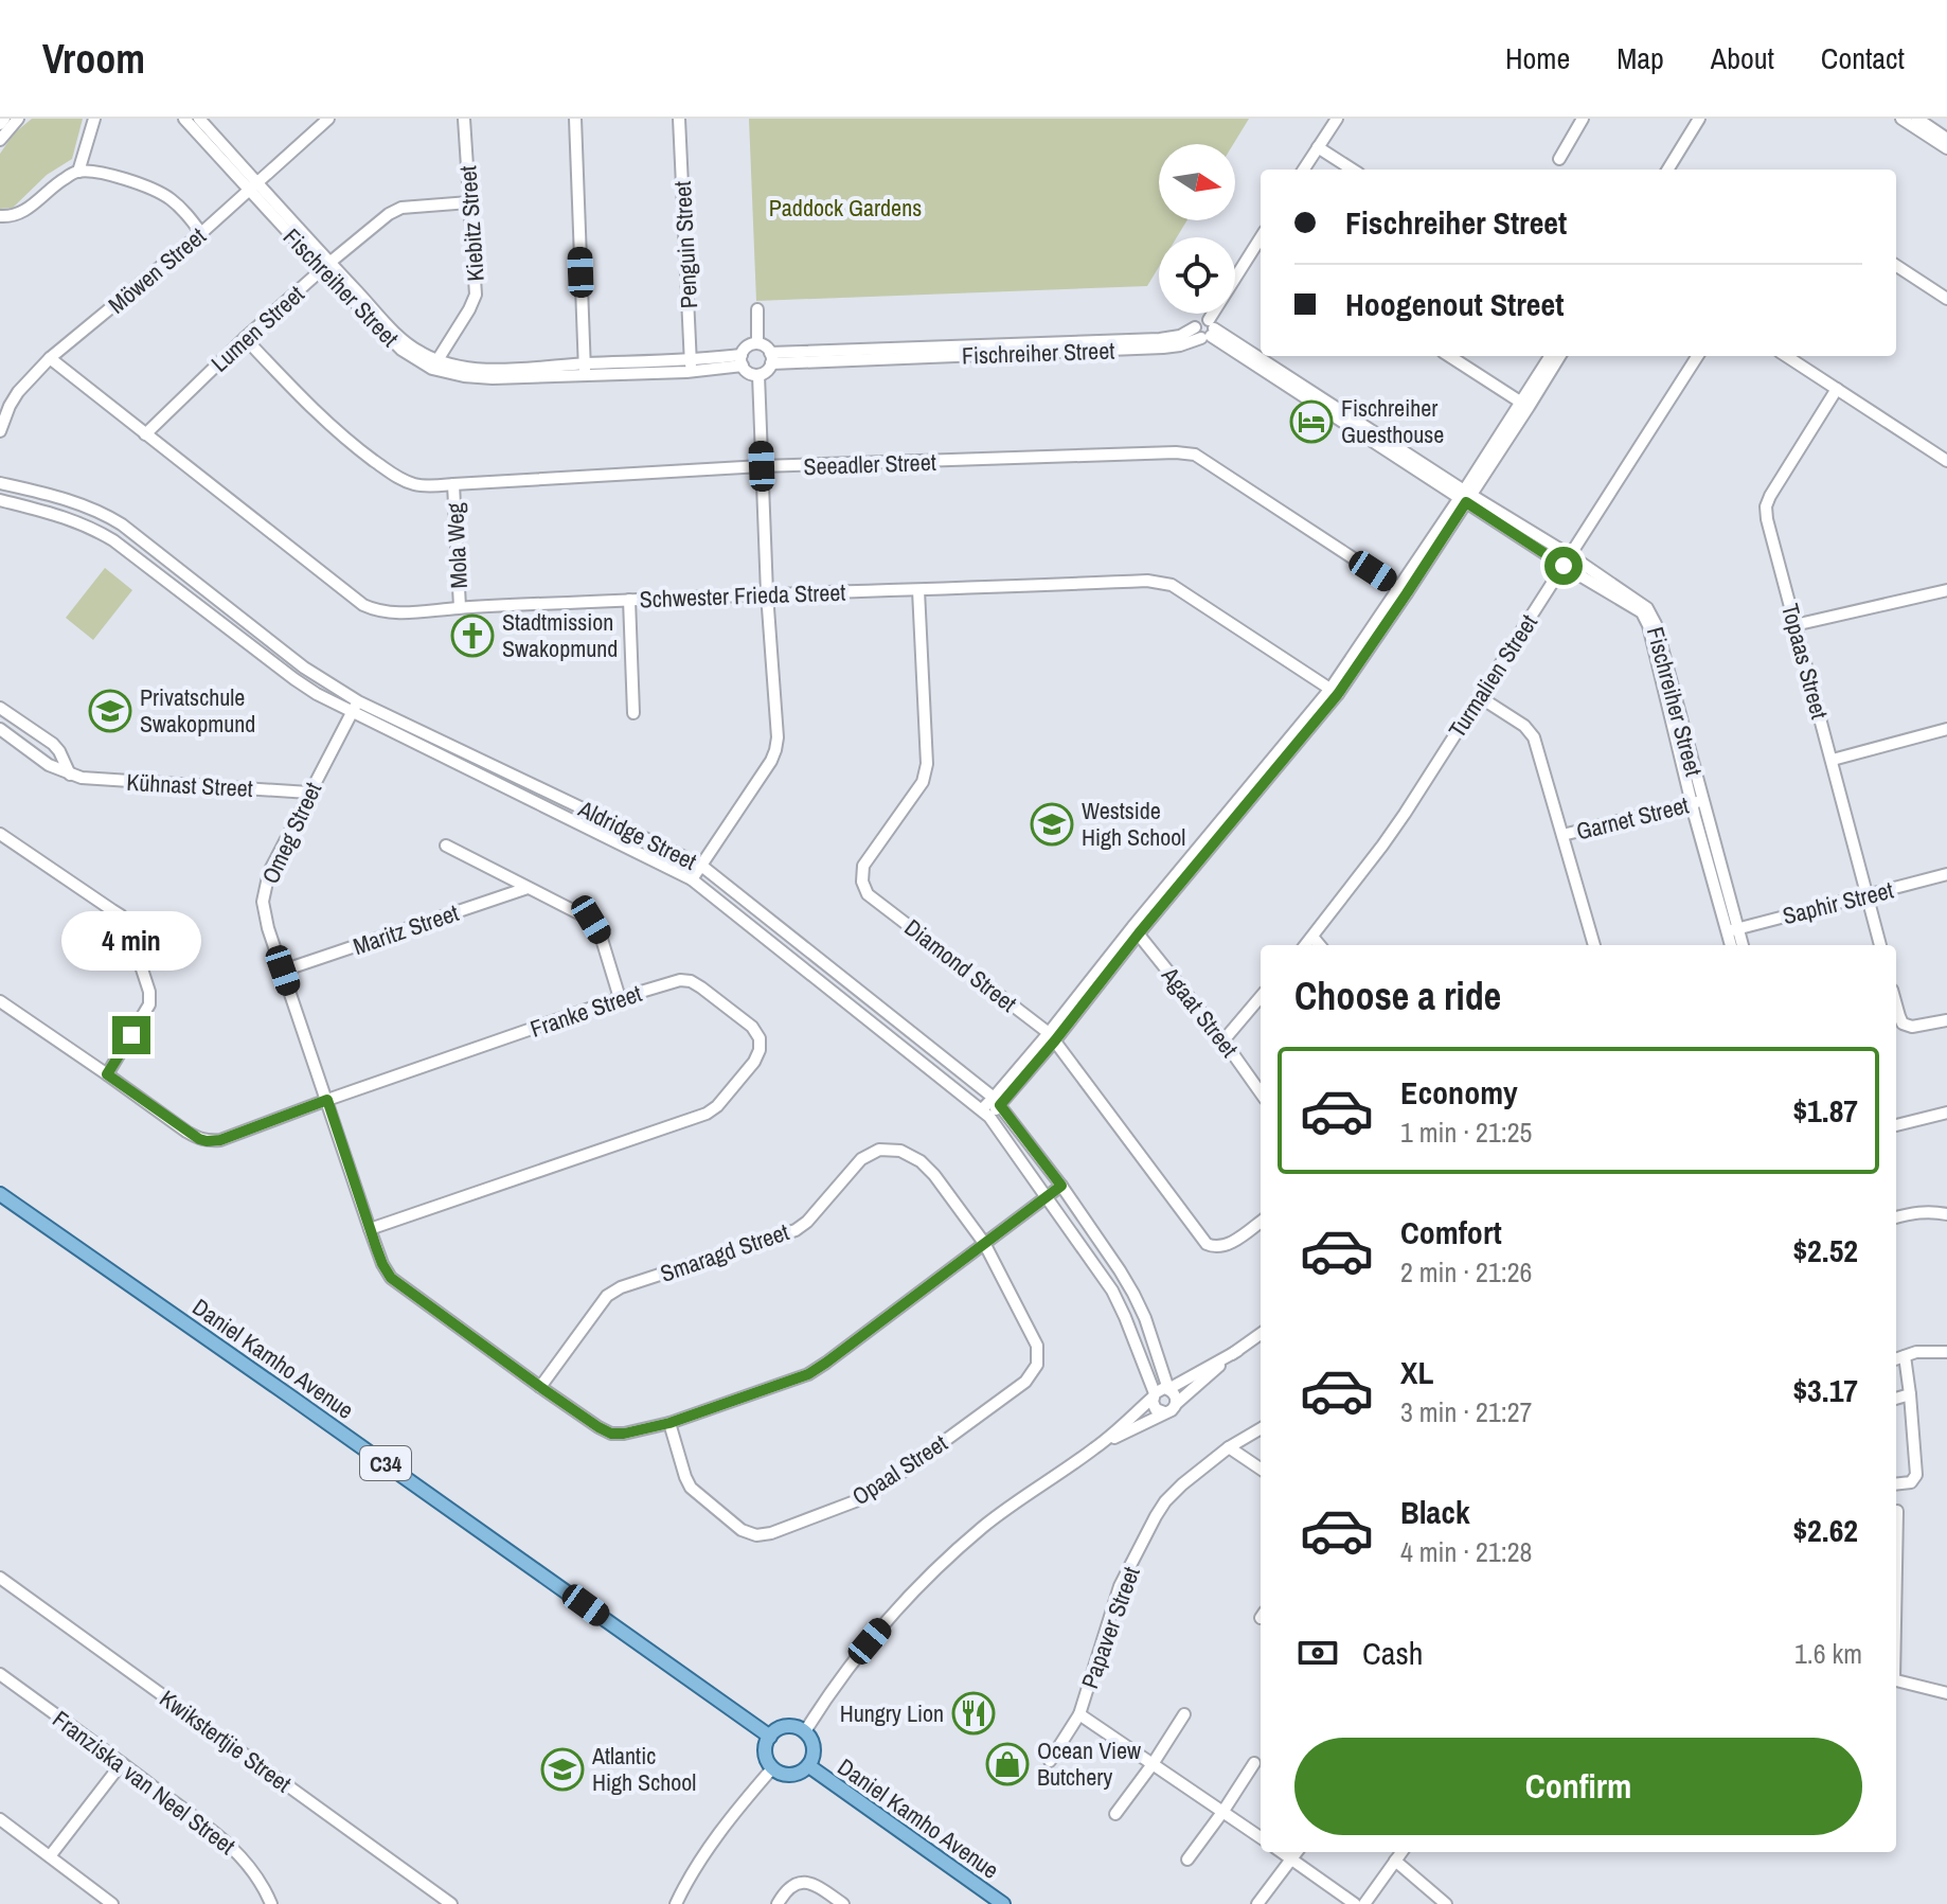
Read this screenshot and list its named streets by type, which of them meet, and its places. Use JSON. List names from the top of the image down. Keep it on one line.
{"streets":{"main road":["Daniel Kamho Avenue","C34"],"street":["Kiebitz Street","Penguin Street","Möwen Street","Fischreiher Street","Lumen Street","Seeadler Street","Mola Weg","Schwester Frieda Street","Topaas Street","Turmalien Street","Kühnast Street","Garnet Street","Omeg Street","Aldridge Street","Saphir Street","Maritz Street","Diamond Street","Franke Street","Agaat Street","Smaragd Street","Opaal Street","Papaver Street","Kwikstertjie Street","Franziska van Neel Street"]},"crossings":[["Kiebitz Street","Fischreiher Street"],["Kiebitz Street","Lumen Street"],["Penguin Street","Fischreiher Street"],["Möwen Street","Fischreiher Street"],["Möwen Street","Schwester Frieda Street"],["Fischreiher Street","Lumen Street"],["Fischreiher Street","Turmalien Street"],["Fischreiher Street","Garnet Street"],["Fischreiher Street","Saphir Street"],["Lumen Street","Seeadler Street"],["Lumen Street","Schwester Frieda Street"],["Seeadler Street","Mola Weg"],["Mola Weg","Schwester Frieda Street"],["Schwester Frieda Street","Diamond Street"],["Topaas Street","Saphir Street"],["Kühnast Street","Omeg Street"],["Omeg Street","Aldridge Street"],["Omeg Street","Maritz Street"],["Omeg Street","Franke Street"],["Omeg Street","Smaragd Street"],["Omeg Street","Opaal Street"],["Smaragd Street","Opaal Street"]],"parks":["Paddock Gardens"],"places":{"hotel":["Fischreiher Guesthouse"],"church":["Stadtmission Swakopmund"],"school or university":["Privatschule Swakopmund","Westside High School","Atlantic High School"],"restaurant":["Hungry Lion"],"shop":["Ocean View Butchery"]},"north":"right","page":{"header":"Vroom","nav":["Home","Map","About","Contact"],"banner":["Fischreiher Street","Hoogenout Street"],"bubble":"4 min","heading":"Choose a ride","list":[{"name":"Economy","note":"1 min · 21:25","value":"$1.87"},{"name":"Comfort","note":"2 min · 21:26","value":"$2.52"},{"name":"XL","note":"3 min · 21:27","value":"$3.17"},{"name":"Black","note":"4 min · 21:28","value":"$2.62"}],"pay":["Cash","1.6 km"],"buttons":"Confirm"}}
